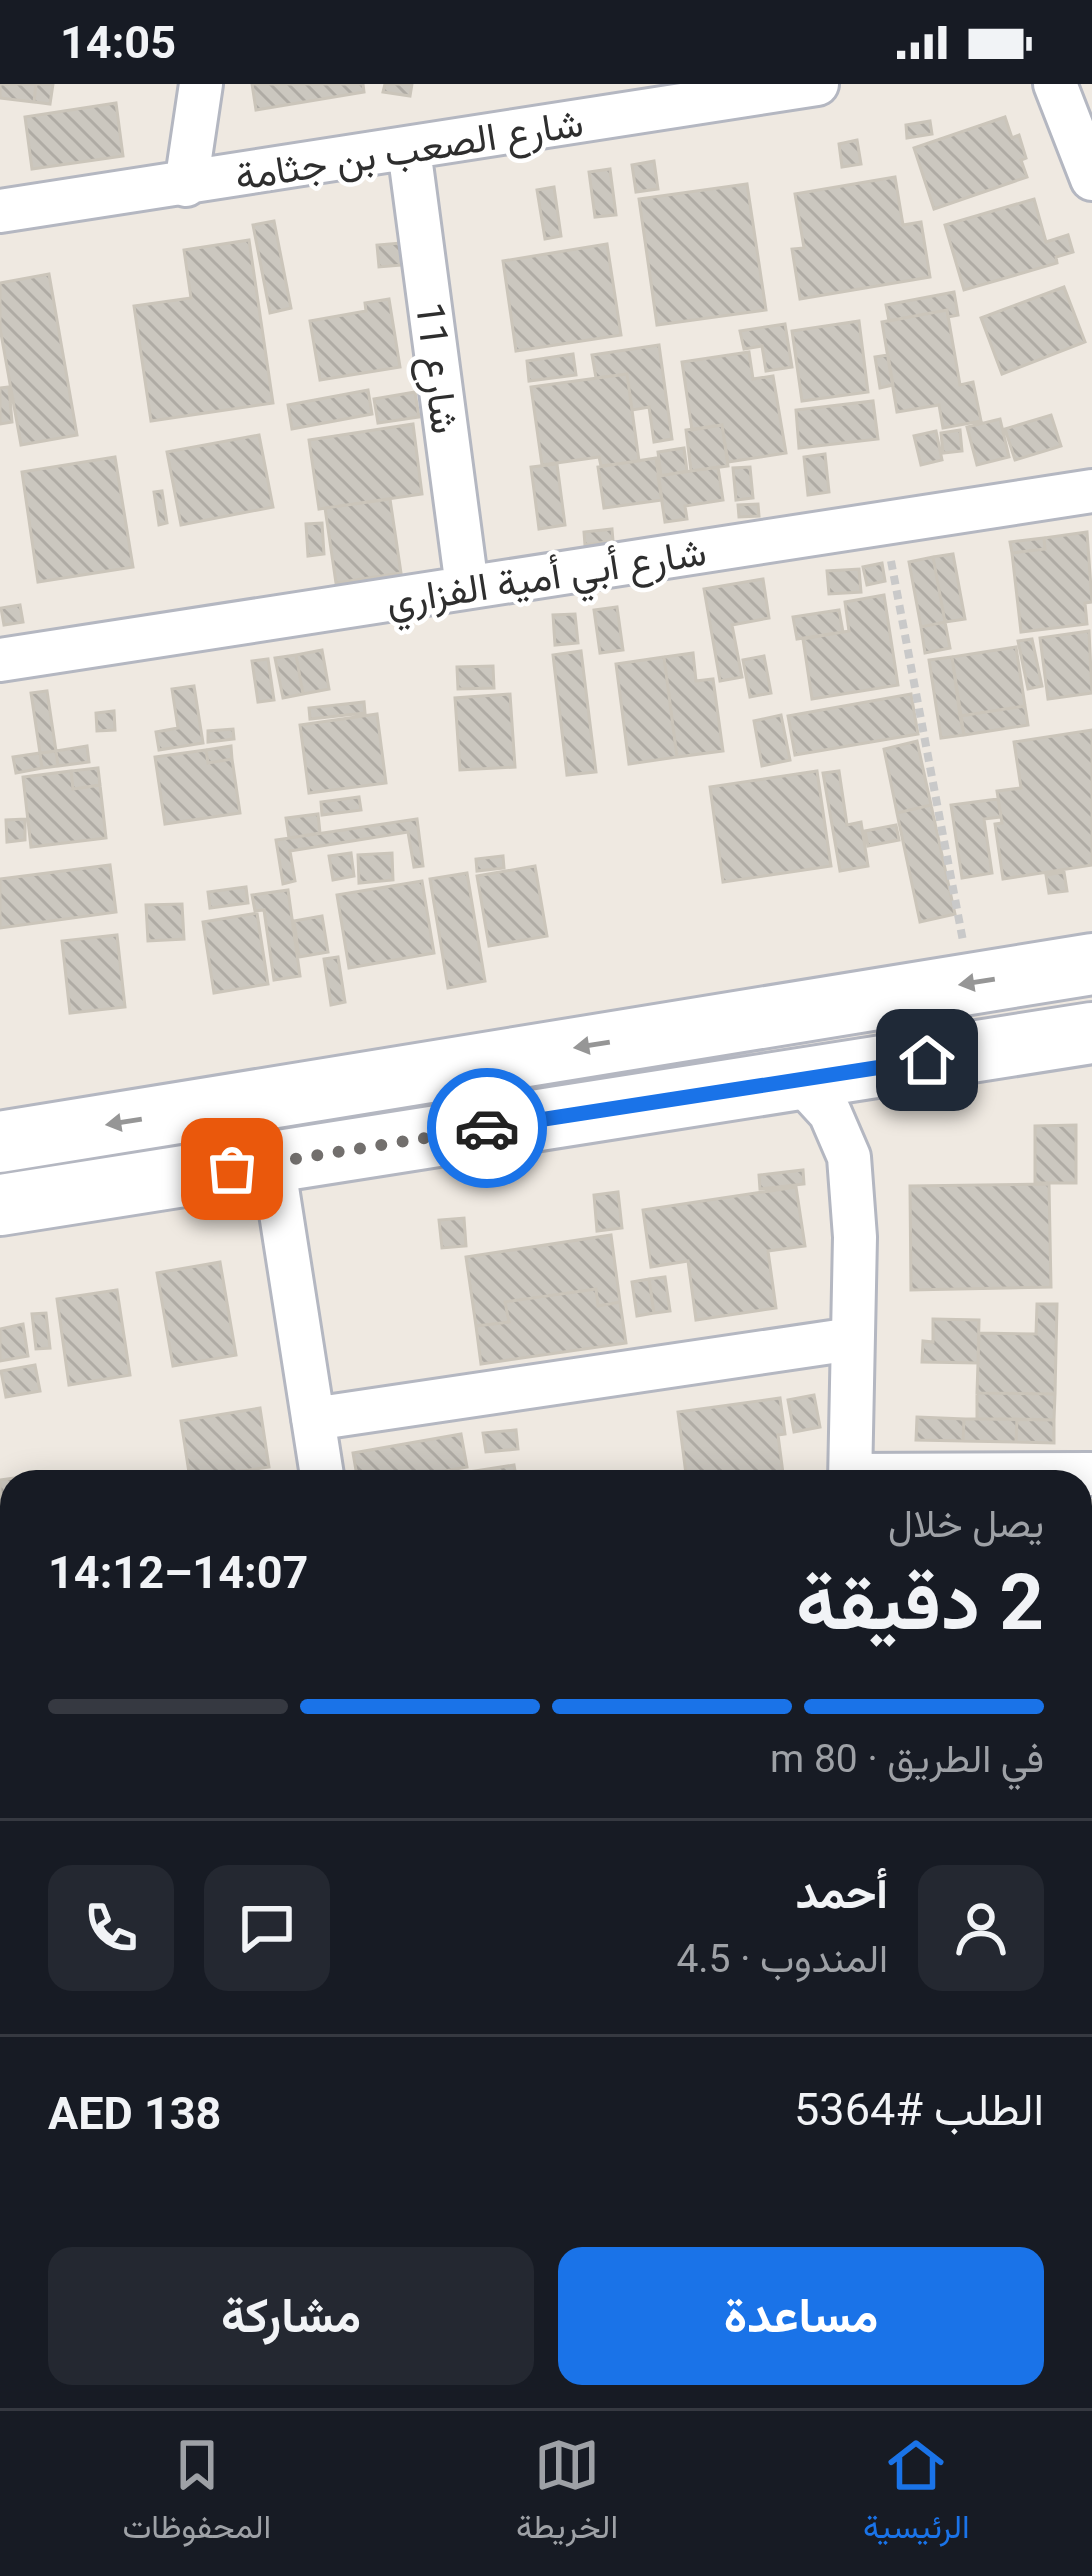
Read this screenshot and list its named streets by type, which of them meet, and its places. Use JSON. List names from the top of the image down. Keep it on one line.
{"streets":{"street":["شارع الصعب بن جثامة","شارع 11","شارع أبي أمية الفزاري"]},"crossings":[["شارع الصعب بن جثامة","شارع 11"],["شارع 11","شارع أبي أمية الفزاري"]],"page":{"status":"14:05","heading":["2 دقيقة","يصل خلال","14:07–14:12"],"panel":["أحمد","المندوب · 4.5","الطلب #5364","AED 138"],"bar":"في الطريق · 80 m","buttons":["مساعدة","مشاركة"],"tabs":["الرئيسية","الخريطة","المحفوظات"]}}
